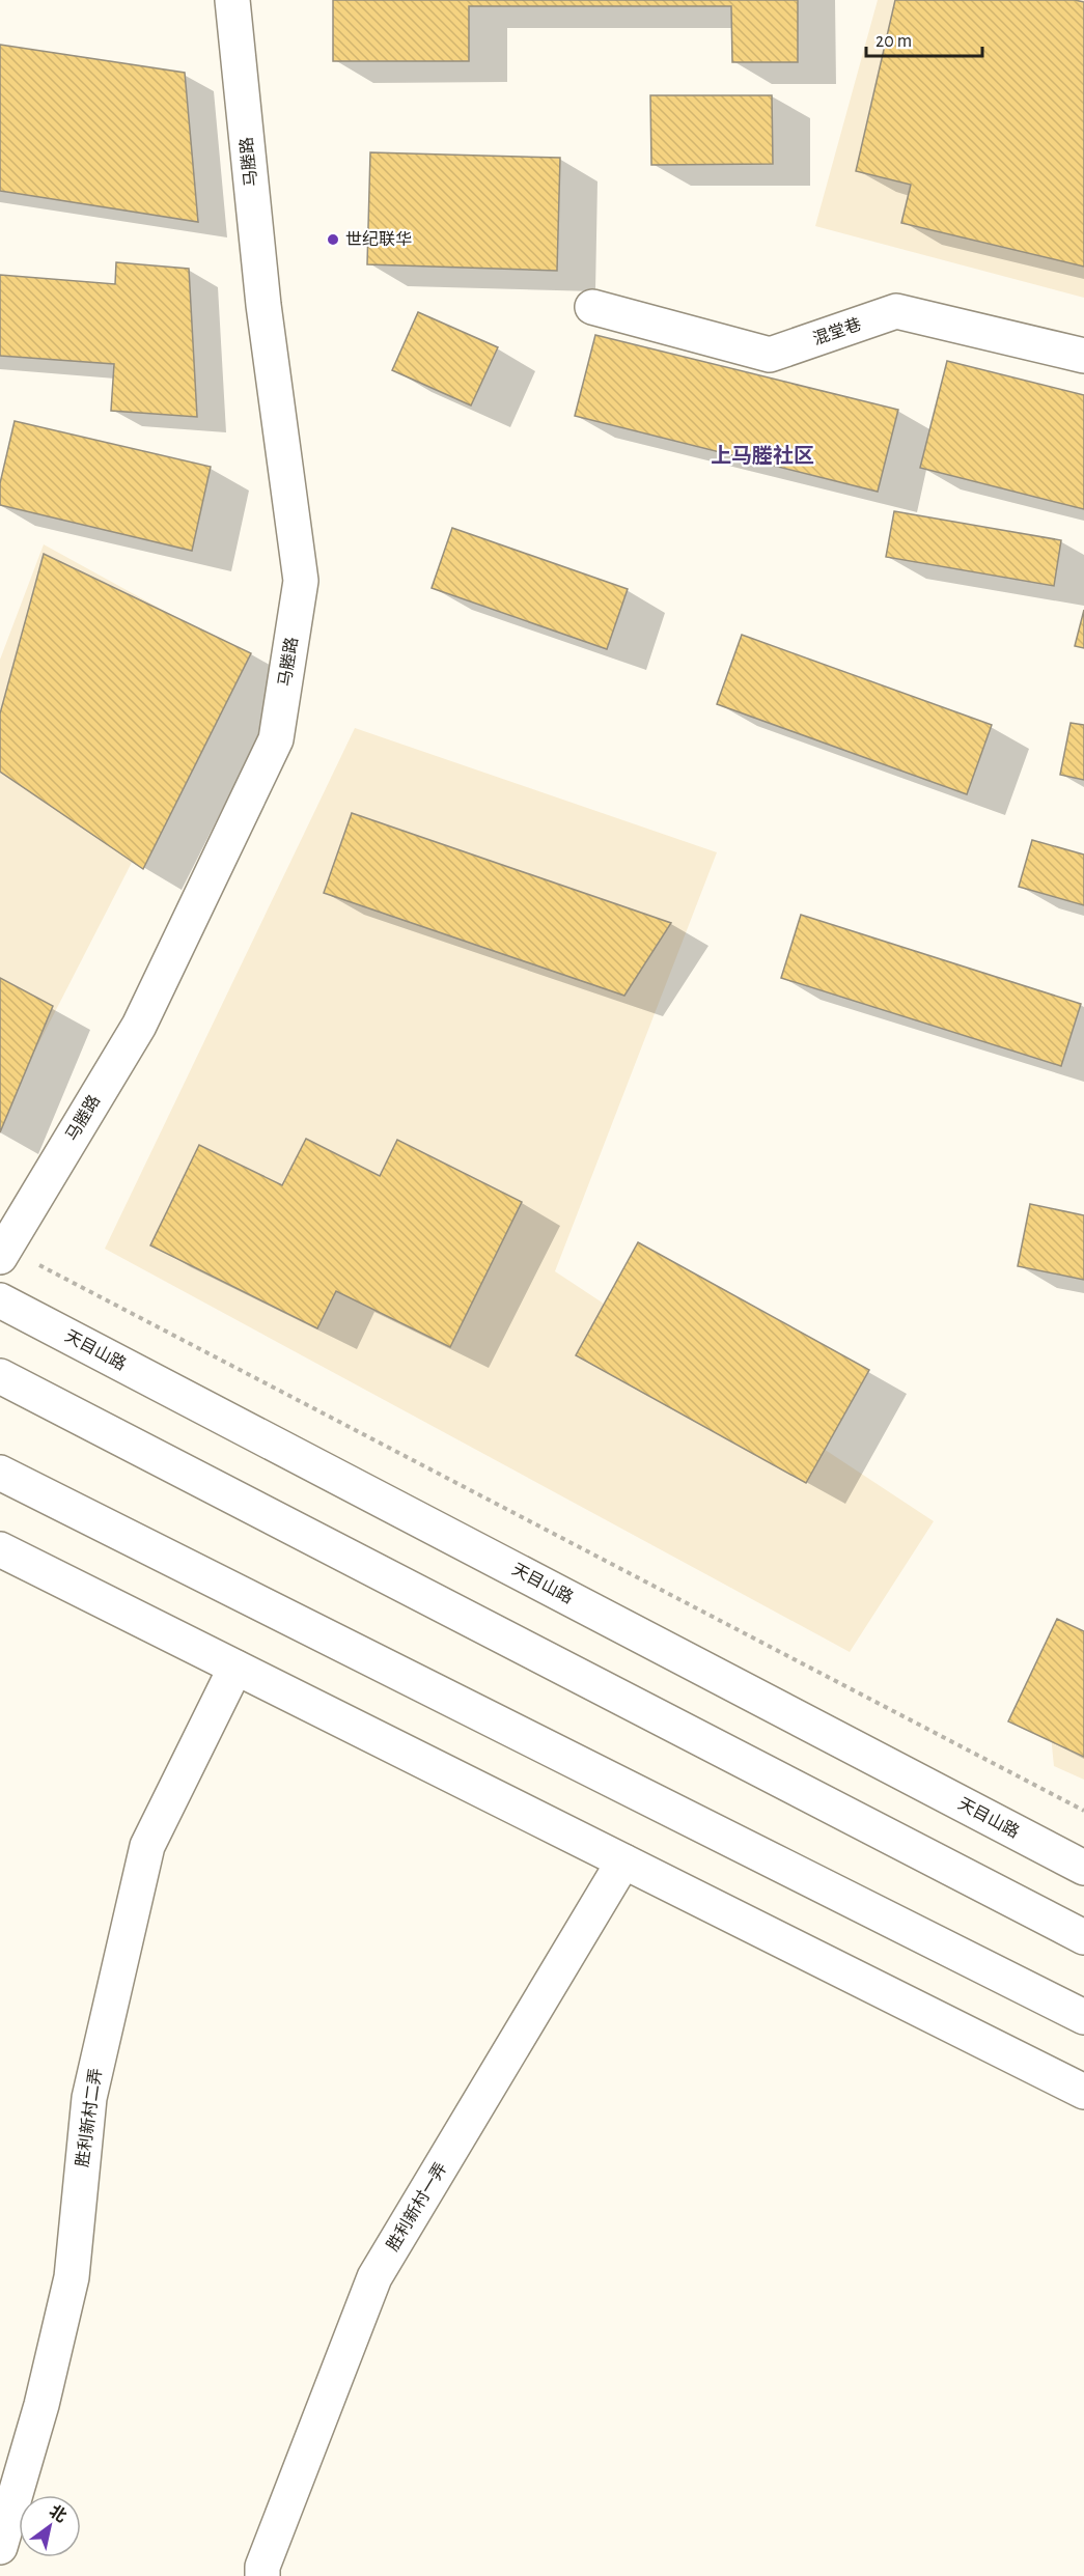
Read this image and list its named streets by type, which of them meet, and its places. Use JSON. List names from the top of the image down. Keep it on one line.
{"streets":{"main road":["马塍路","混堂巷","天目山路","胜利新村二弄","胜利新村一弄"]},"districts":["上马塍社区"],"places":["世纪联华"],"scale_bar":"20 m","north":"top right"}
